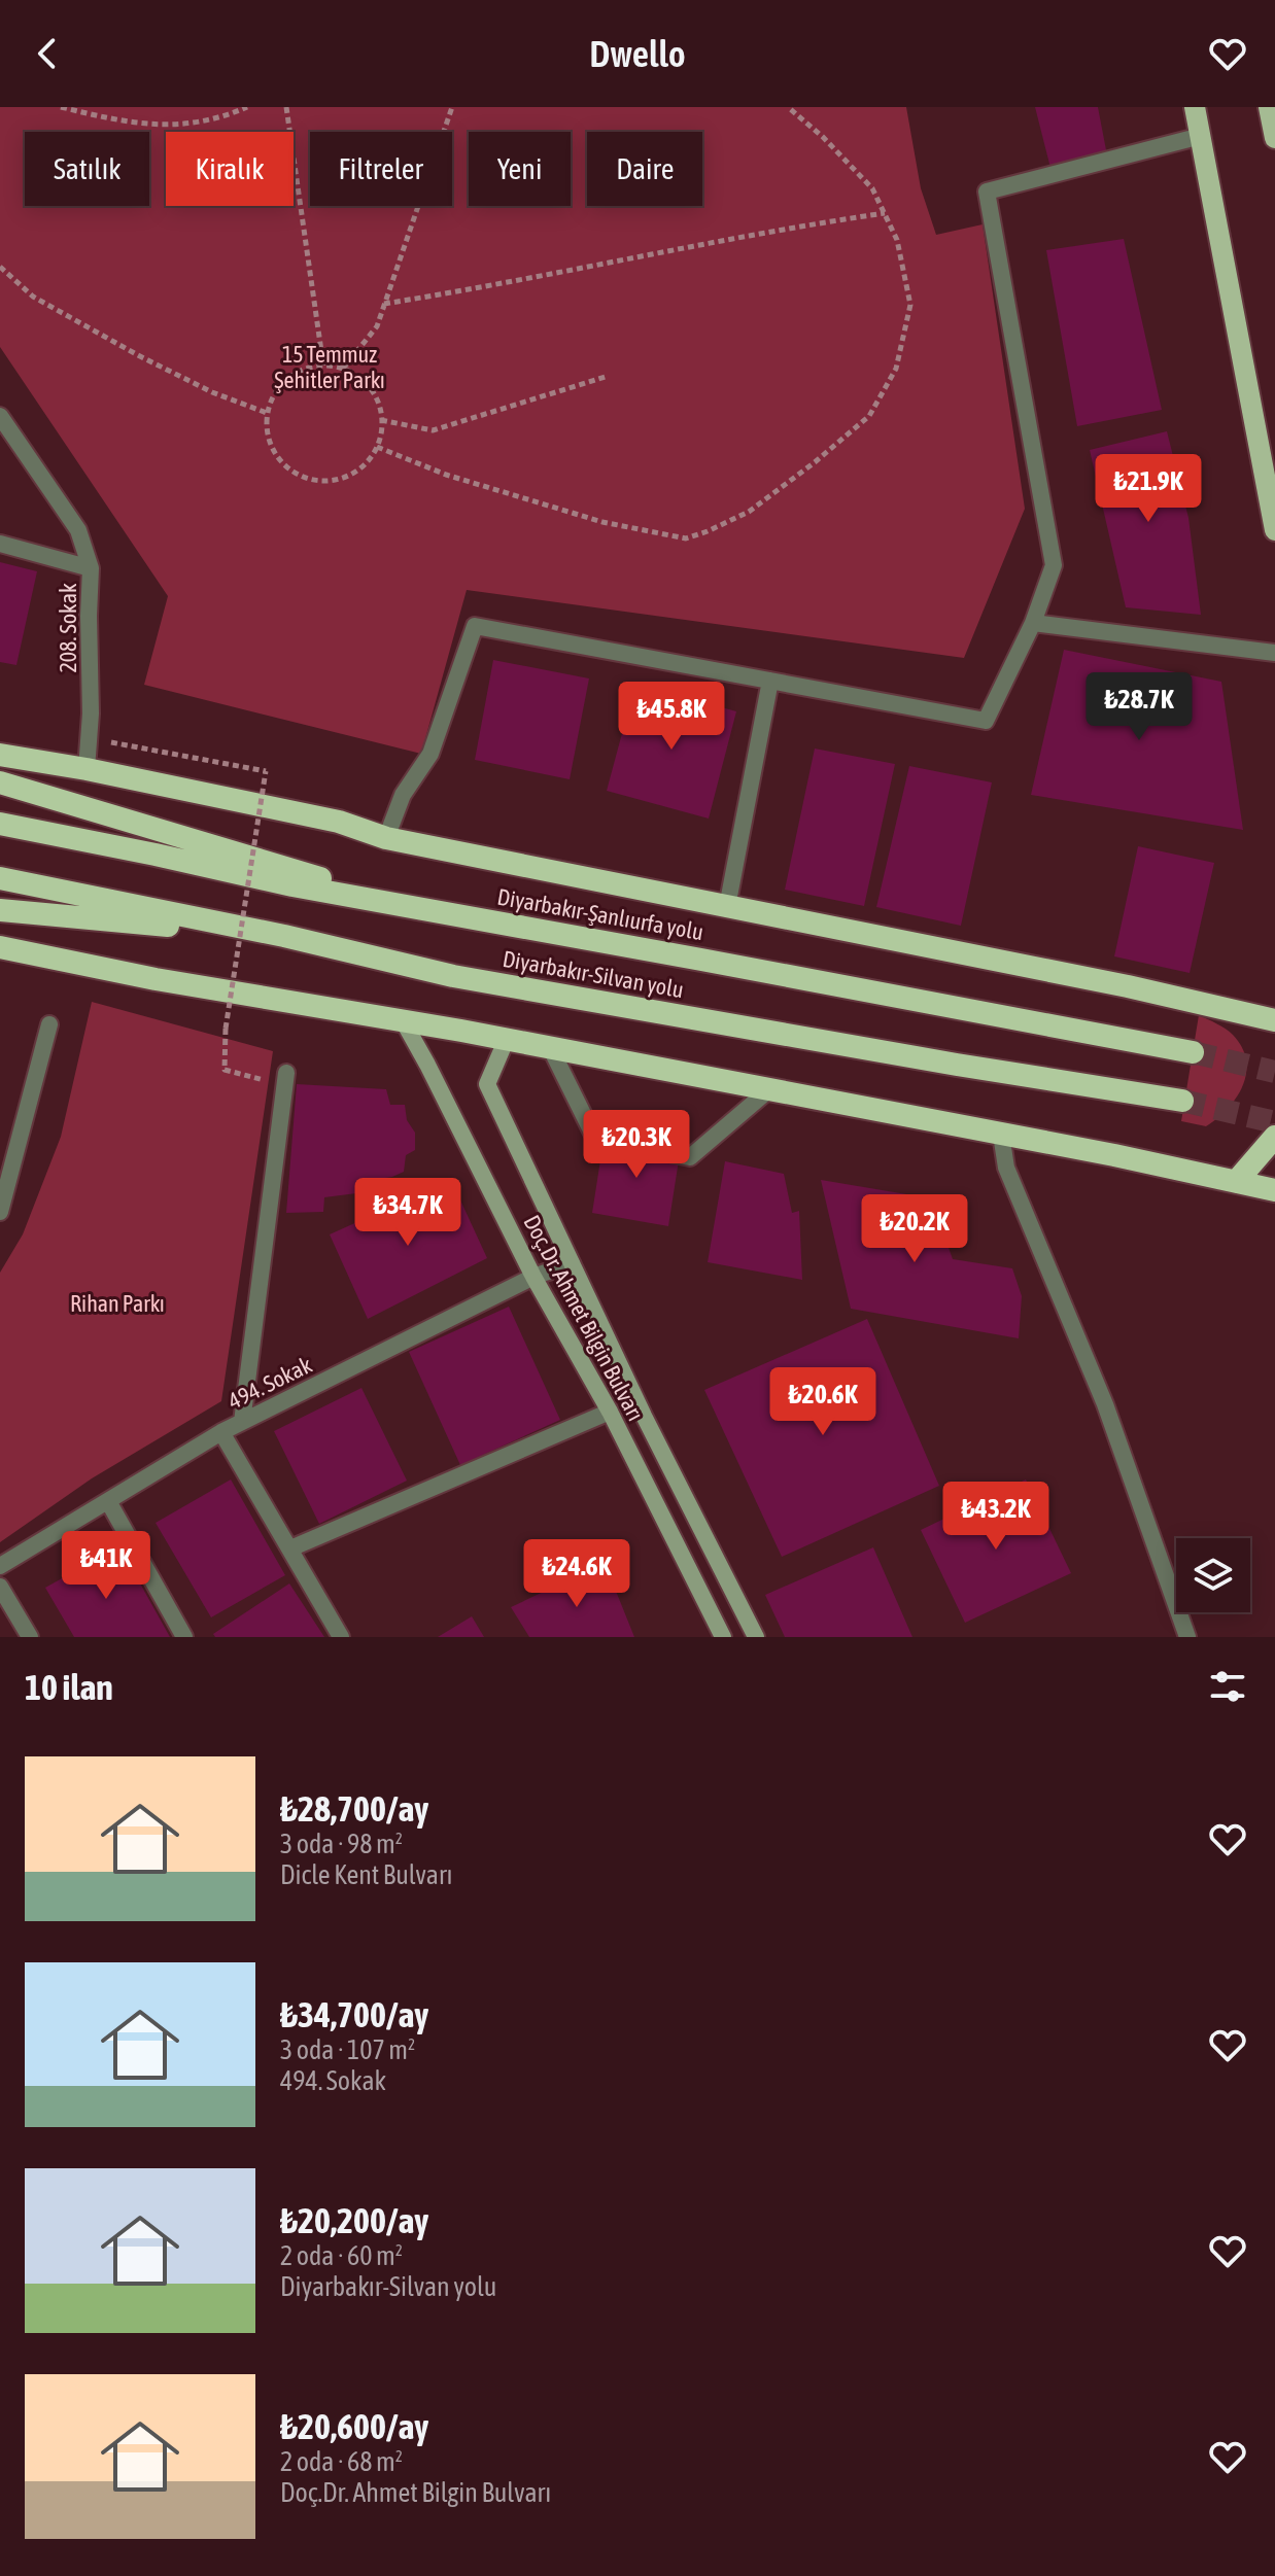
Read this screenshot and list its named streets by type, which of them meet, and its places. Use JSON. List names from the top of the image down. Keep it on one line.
{"streets":{"highway":["Diyarbakır-Şanlıurfa yolu","Diyarbakır-Silvan yolu"],"main road":["Doç.Dr. Ahmet Bilgin Bulvarı"],"street":["208. Sokak","494. Sokak"]},"crossings":[["Doç.Dr. Ahmet Bilgin Bulvarı","494. Sokak"]],"parks":["15 Temmuz Şehitler Parkı","Rihan Parkı"],"page":{"header":"Dwello","chip":["Satılık","Kiralık","Filtreler","Yeni","Daire"],"price":["₺21.9K","₺28.7K","₺45.8K","₺20.3K","₺34.7K","₺20.2K","₺20.6K","₺43.2K","₺41K","₺24.6K"],"heading":"10 ilan","list":[{"name":"₺28,700/ay","note":"3 oda · 98 m² · Dicle Kent Bulvarı"},{"name":"₺34,700/ay","note":"3 oda · 107 m² · 494. Sokak"},{"name":"₺20,200/ay","note":"2 oda · 60 m² · Diyarbakır-Silvan yolu"},{"name":"₺20,600/ay","note":"2 oda · 68 m² · Doç.Dr. Ahmet Bilgin Bulvarı"}]}}
